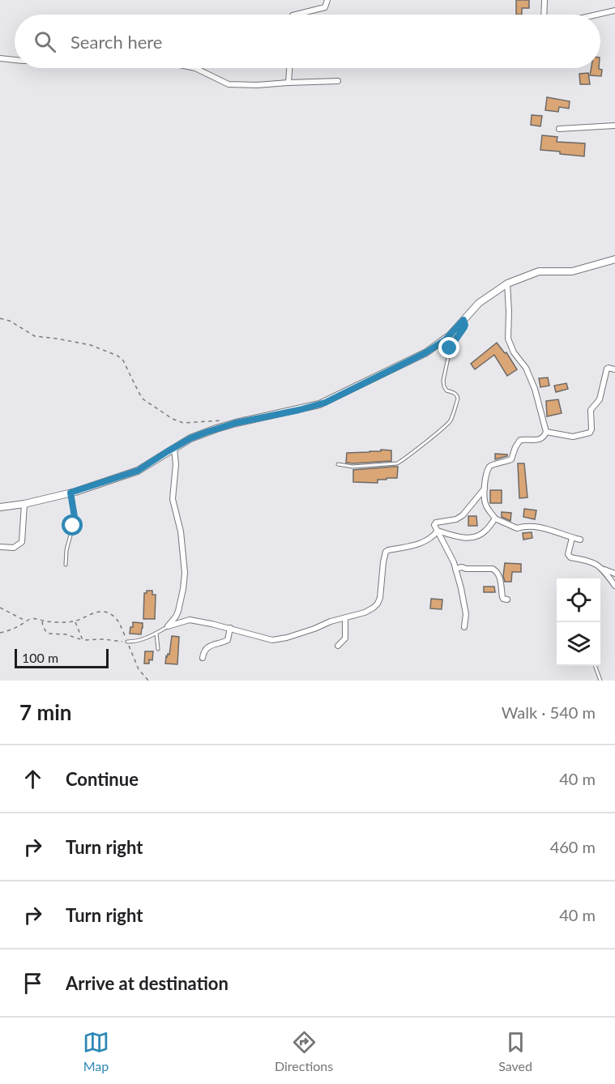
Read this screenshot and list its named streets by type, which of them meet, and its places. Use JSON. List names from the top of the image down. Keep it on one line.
{"scale_bar":"100 m","page":{"search":"Search here","scale":"100 m","heading":["7 min","Walk · 540 m"],"list":[["Continue","40 m"],["Turn right","460 m"],["Turn right","40 m"],"Arrive at destination"],"nav":["Map","Directions","Saved"]}}
